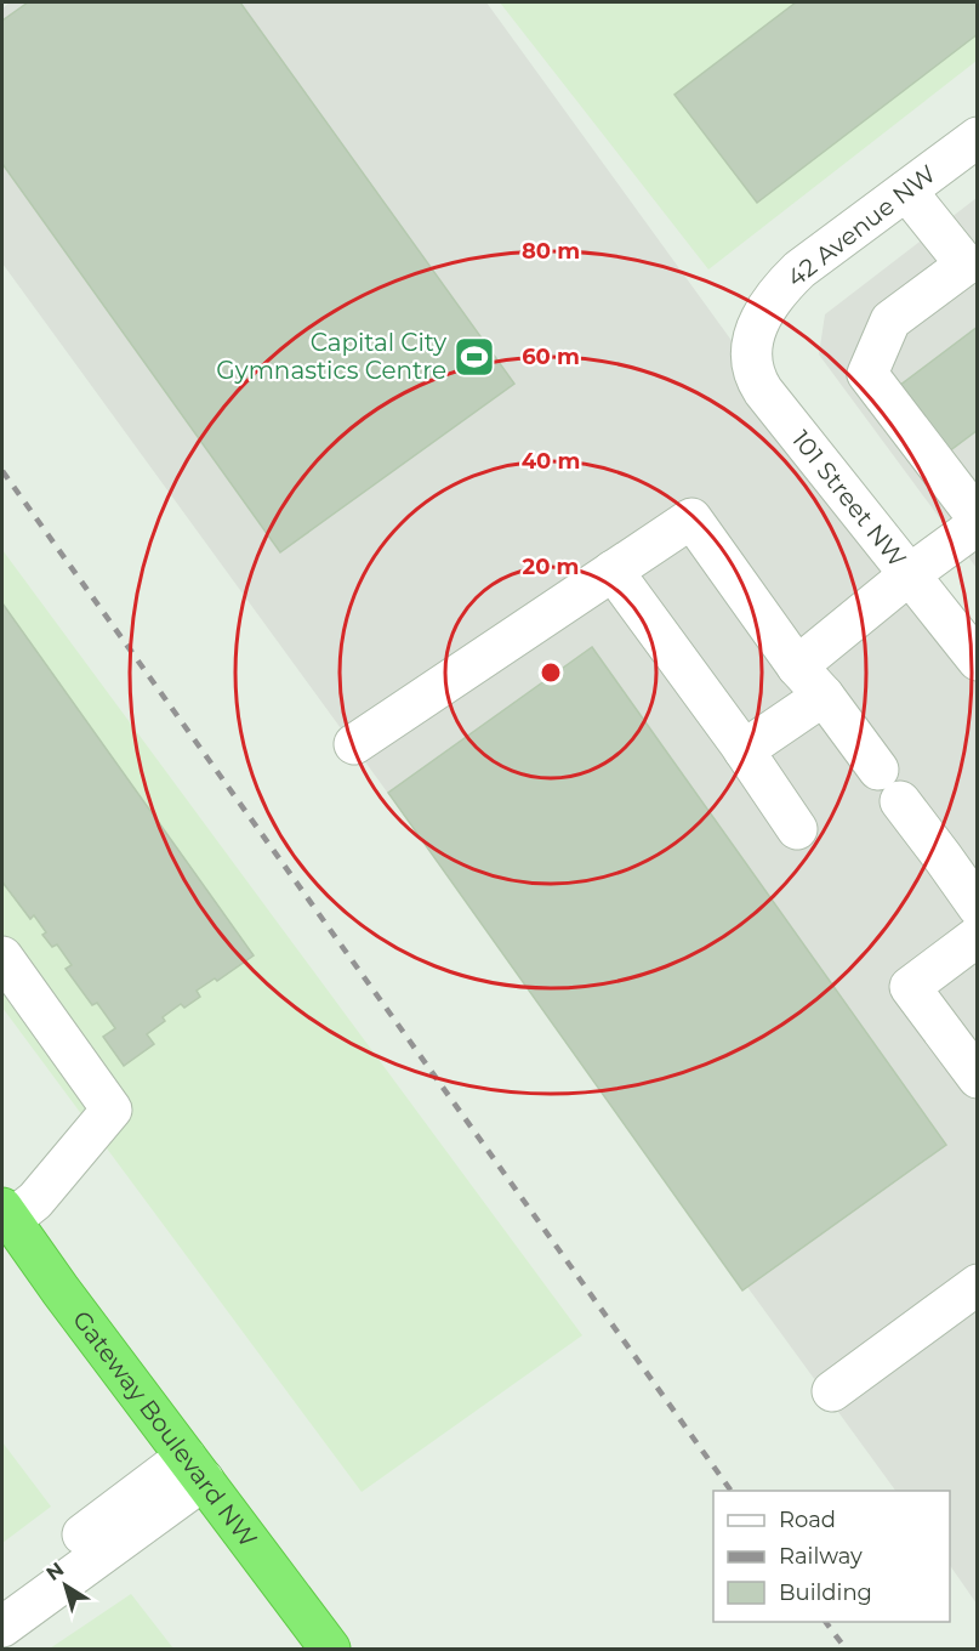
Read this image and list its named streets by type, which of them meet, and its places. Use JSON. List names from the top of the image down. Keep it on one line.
{"streets":{"highway":["Gateway Boulevard NW"],"street":["42 Avenue NW","101 Street NW"]},"crossings":[["42 Avenue NW","101 Street NW"]],"places":{"sports":["Capital City Gymnastics Centre"]},"legend":["Road","Railway","Building"],"north":"top left","rings":["80 m","60 m","40 m","20 m"]}
